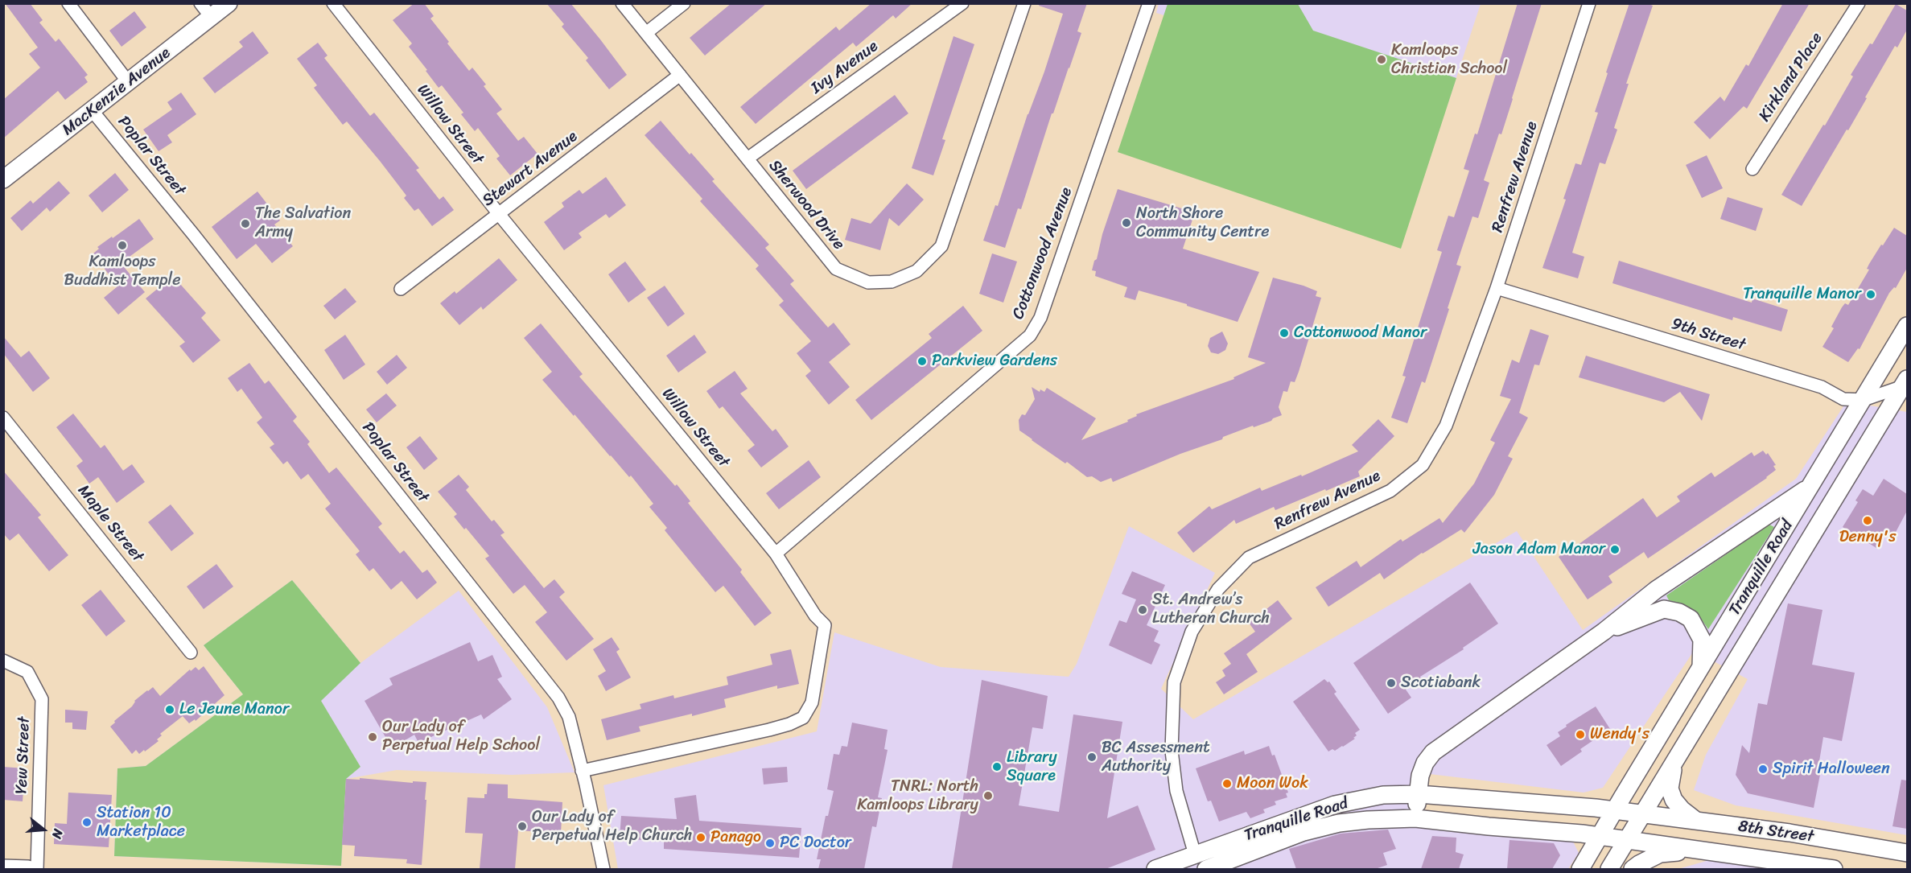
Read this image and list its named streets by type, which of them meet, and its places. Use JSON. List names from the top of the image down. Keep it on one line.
{"streets":{"main road":["MacKenzie Avenue","Tranquille Road","8th Street"],"street":["Ivy Avenue","Kirkland Place","Willow Street","Poplar Street","Stewart Avenue","Renfrew Avenue","Sherwood Drive","Cottonwood Avenue","9th Street","Maple Street","Yew Street"]},"crossings":[["Ivy Avenue","Sherwood Drive"],["MacKenzie Avenue","Poplar Street"],["Willow Street","Poplar Street"],["Willow Street","Stewart Avenue"],["Willow Street","Cottonwood Avenue"],["Stewart Avenue","Sherwood Drive"],["Renfrew Avenue","9th Street"],["Renfrew Avenue","Tranquille Road"],["9th Street","Tranquille Road"],["Tranquille Road","8th Street"]],"places":["Kamloops Christian School","North Shore Community Centre","The Salvation Army","Kamloops Buddhist Temple","Tranquille Manor","Cottonwood Manor","Parkview Gardens","Denny's","Jason Adam Manor","St. Andrew’s Lutheran Church","Scotiabank","Le Jeune Manor","Wendy's","Our Lady of Perpetual Help School","BC Assessment Authority","Library Square","Spirit Halloween","Moon Wok","TNRL: North Kamloops Library","Station 10 Marketplace","Our Lady of Perpetual Help Church","Panago","PC Doctor"],"north":"right"}
